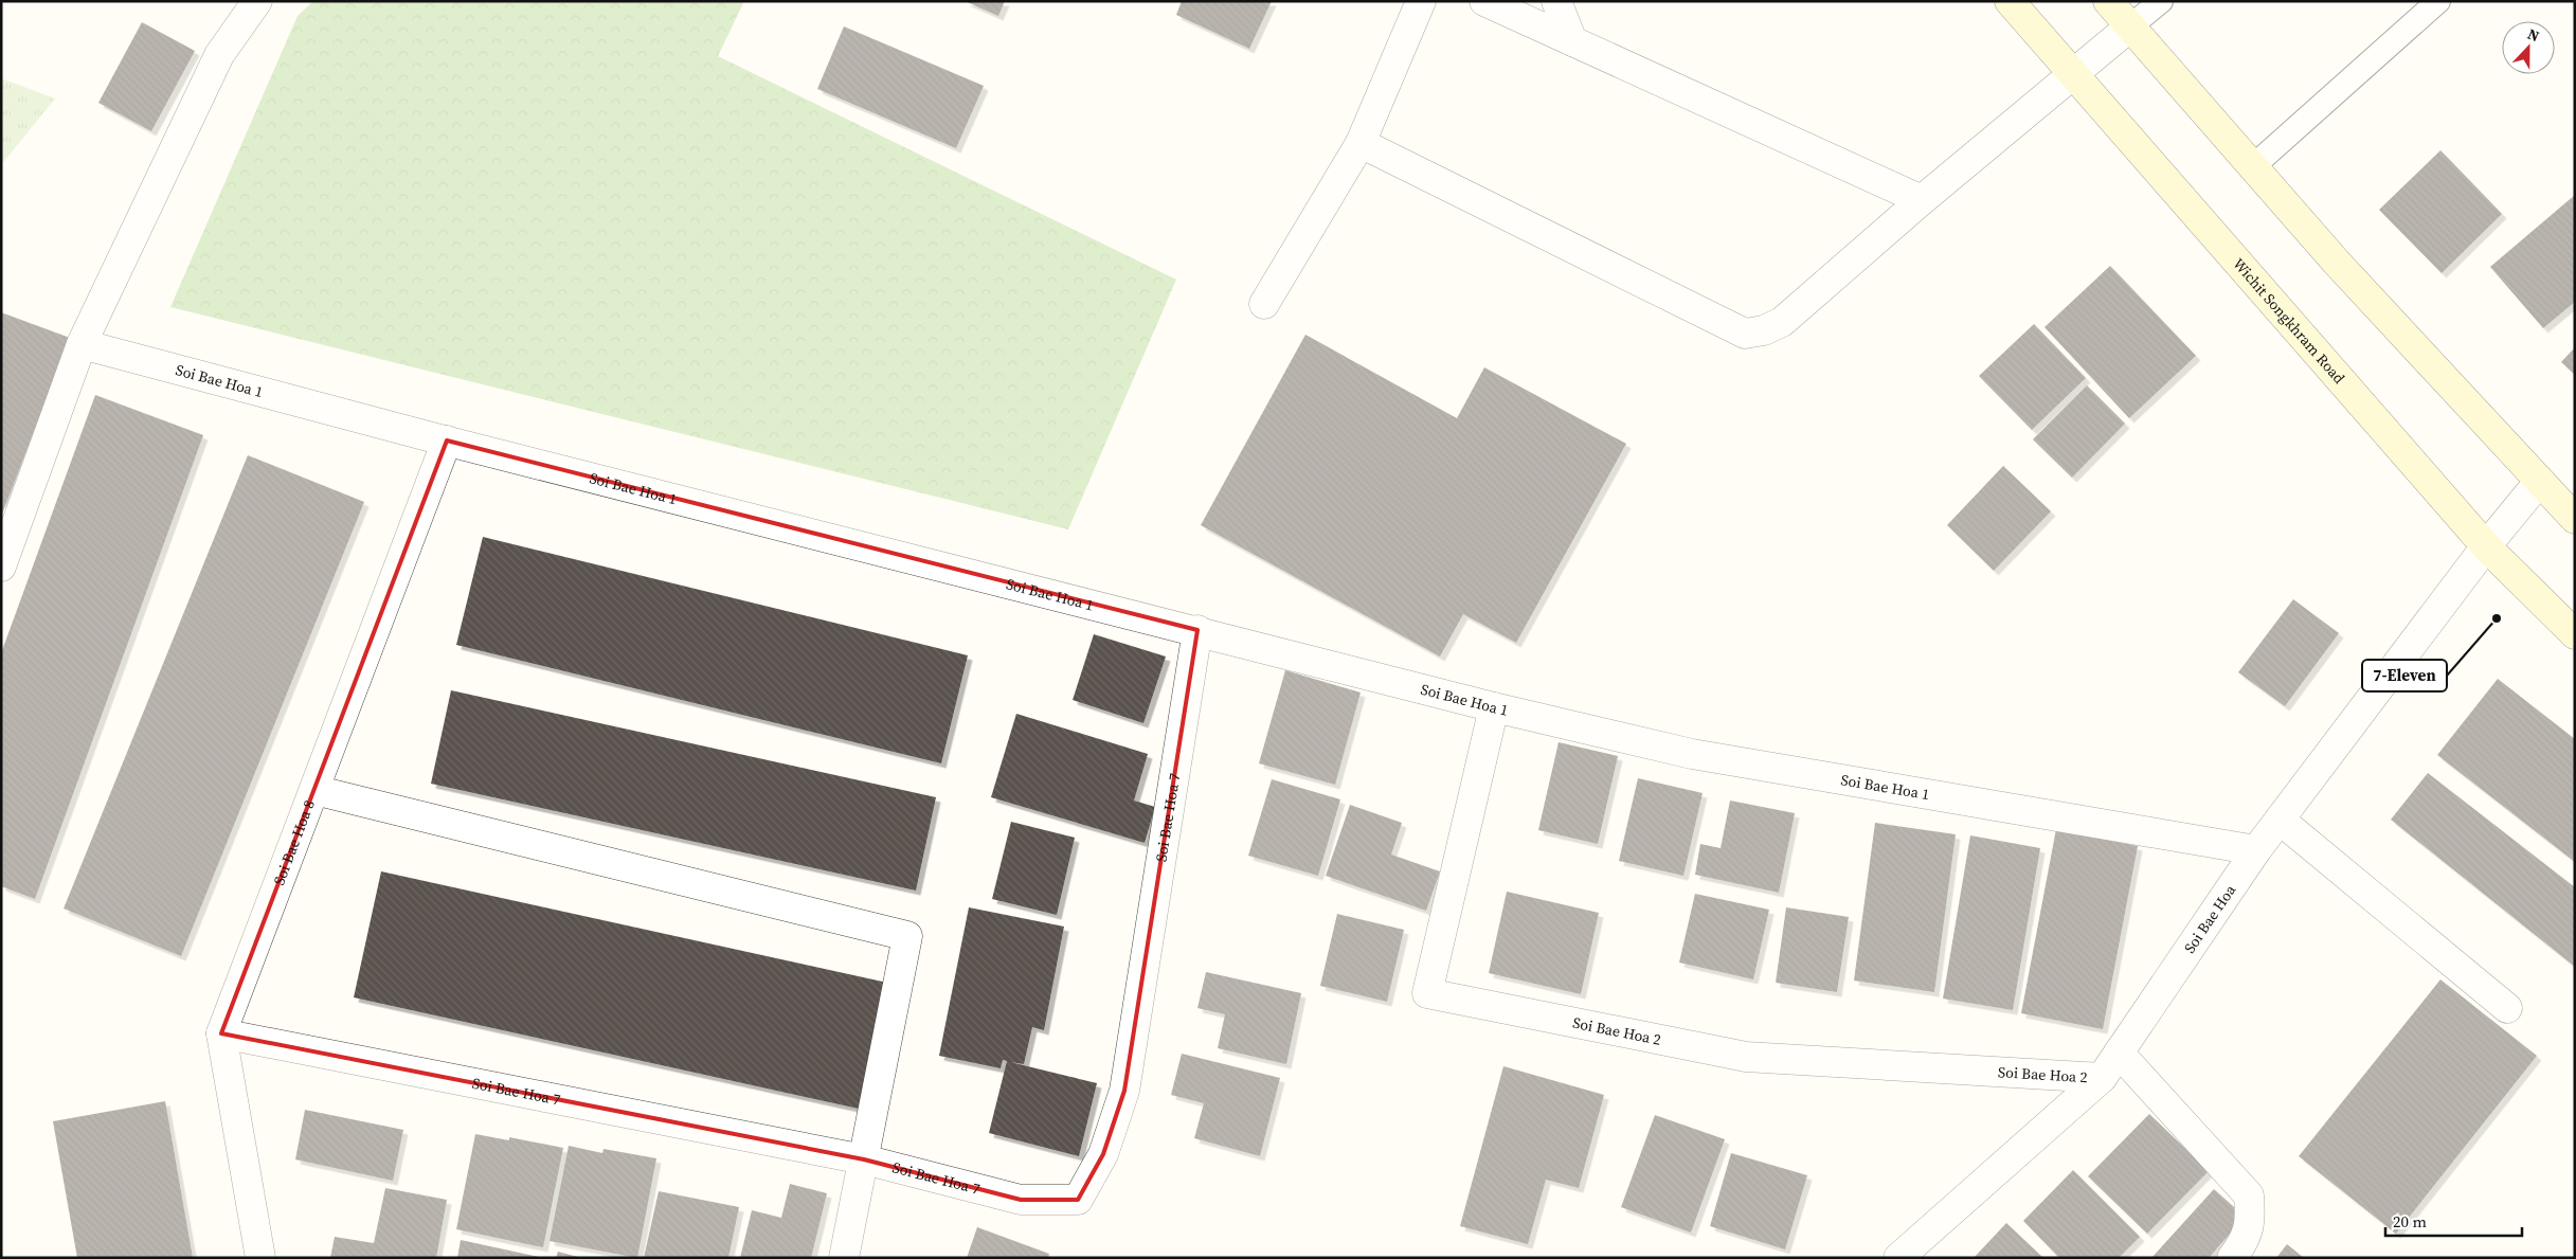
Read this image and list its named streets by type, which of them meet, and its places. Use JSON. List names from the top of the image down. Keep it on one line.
{"streets":{"main road":["Wichit Songkhram Road"],"street":["Soi Bae Hoa 1","Soi Bae Hoa 7","Soi Bae Hoa 8","Soi Bae Hoa","Soi Bae Hoa 2"]},"crossings":[["Wichit Songkhram Road","Soi Bae Hoa"],["Soi Bae Hoa 1","Soi Bae Hoa 7"],["Soi Bae Hoa 1","Soi Bae Hoa 8"],["Soi Bae Hoa 1","Soi Bae Hoa"],["Soi Bae Hoa 1","Soi Bae Hoa 2"],["Soi Bae Hoa 7","Soi Bae Hoa 8"],["Soi Bae Hoa","Soi Bae Hoa 2"]],"places":["7-Eleven"],"scale_bar":"20 m","north":"top"}
